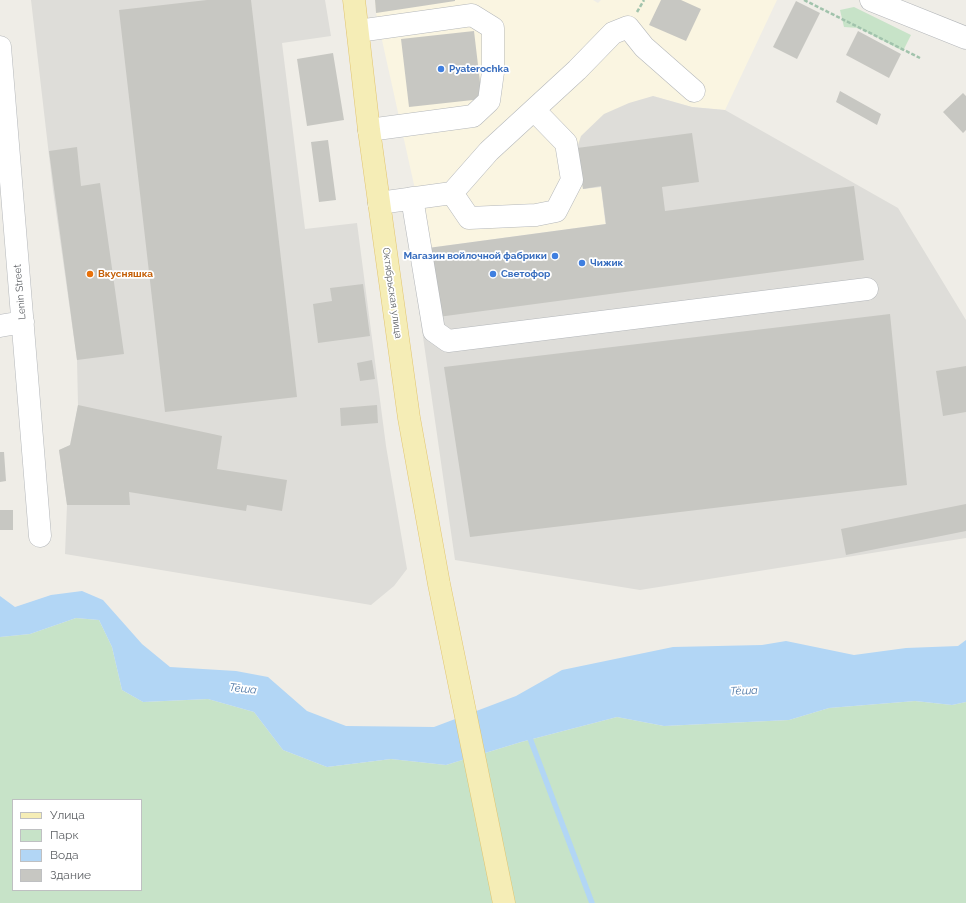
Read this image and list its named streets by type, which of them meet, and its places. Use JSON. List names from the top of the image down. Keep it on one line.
{"streets":{"main road":["Октябрьская улица"],"street":["Lenin Street"]},"water":["Тёша"],"places":["Pyaterochka","Магазин войлочной фабрики","Чижик","Вкусняшка","Светофор"],"legend":["Улица","Парк","Вода","Здание"]}
